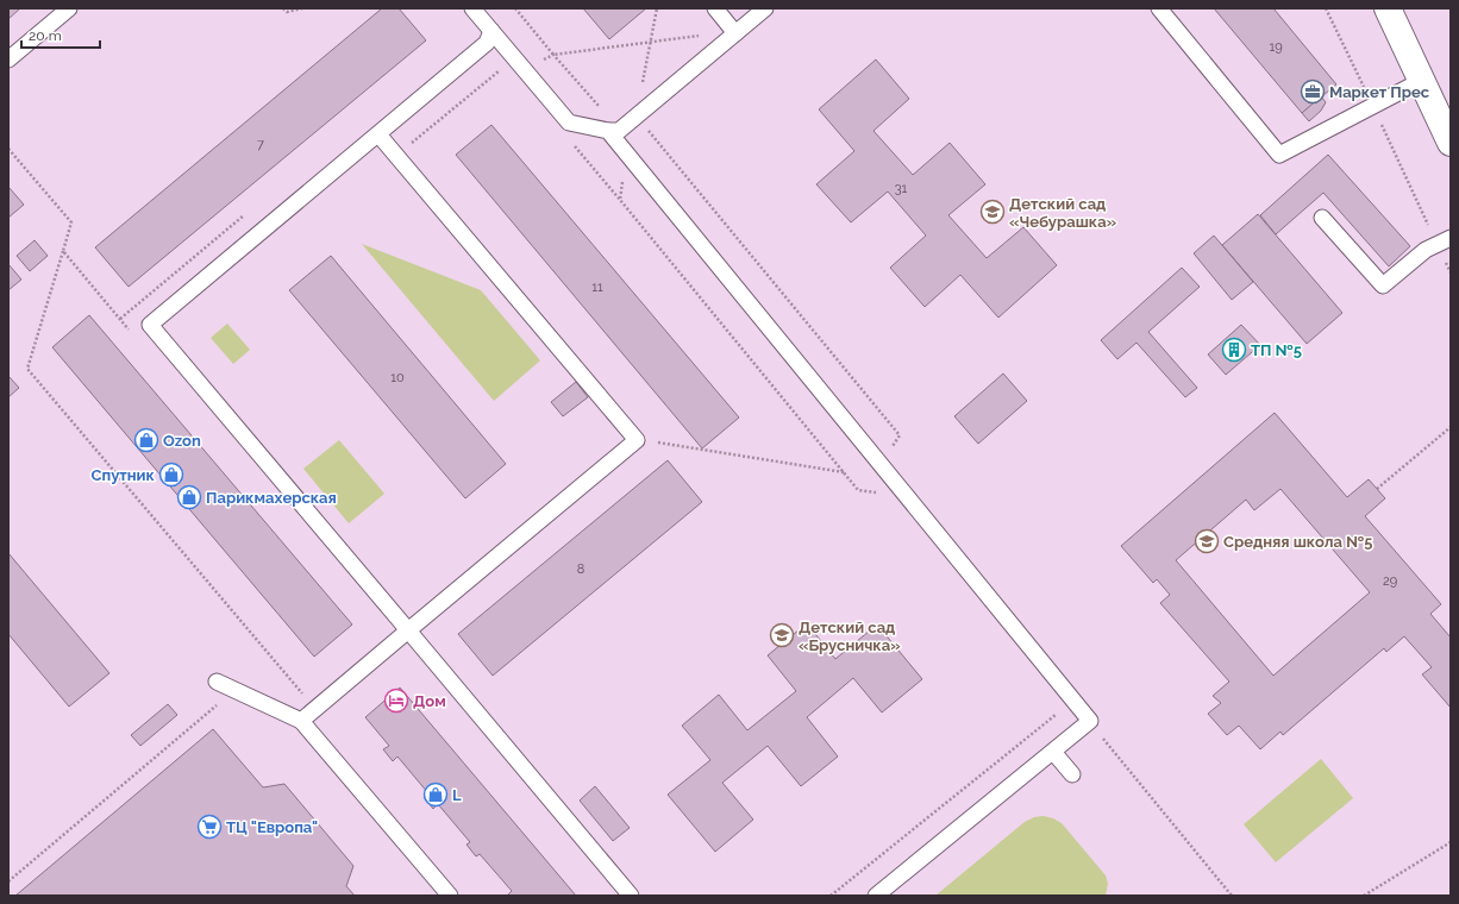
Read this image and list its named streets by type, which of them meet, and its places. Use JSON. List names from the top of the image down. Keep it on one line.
{"places":{"office":["Маркет Прес"],"school or university":["Детский сад «Чебурашка»","Средняя школа №5","Детский сад «Брусничка»"],"building":["ТП №5"],"shop":["Ozon","Спутник","Парикмахерская","L"],"hotel":["Дом"],"supermarket":["ТЦ \"Европа\""]},"house_numbers":["19","7","31","11","10","8","29"],"scale_bar":"20 m"}
